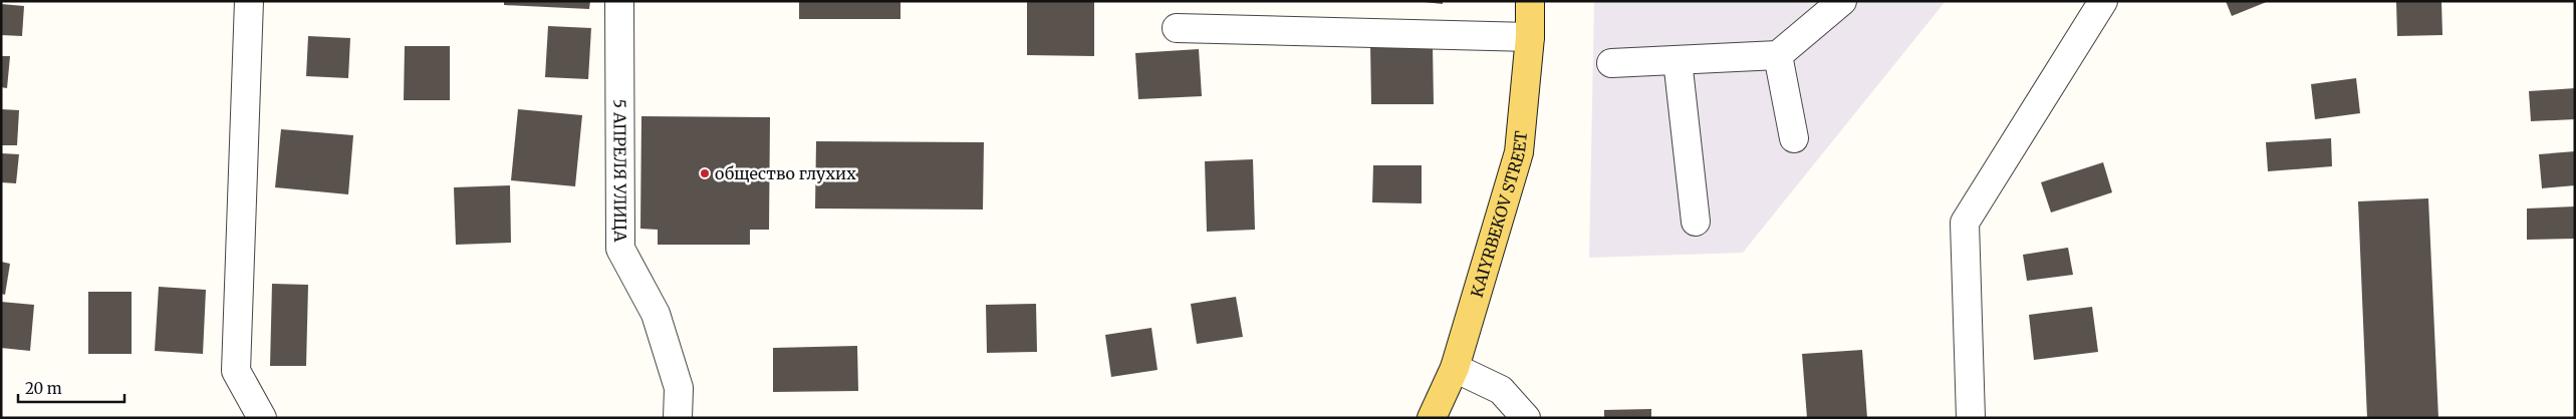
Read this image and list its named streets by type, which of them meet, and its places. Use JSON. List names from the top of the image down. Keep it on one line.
{"streets":{"main road":["KAIYRBEKOV STREET"],"street":["5 АПРЕЛЯ УЛИЦА"]},"places":["общество глухих"],"scale_bar":"20 m"}
